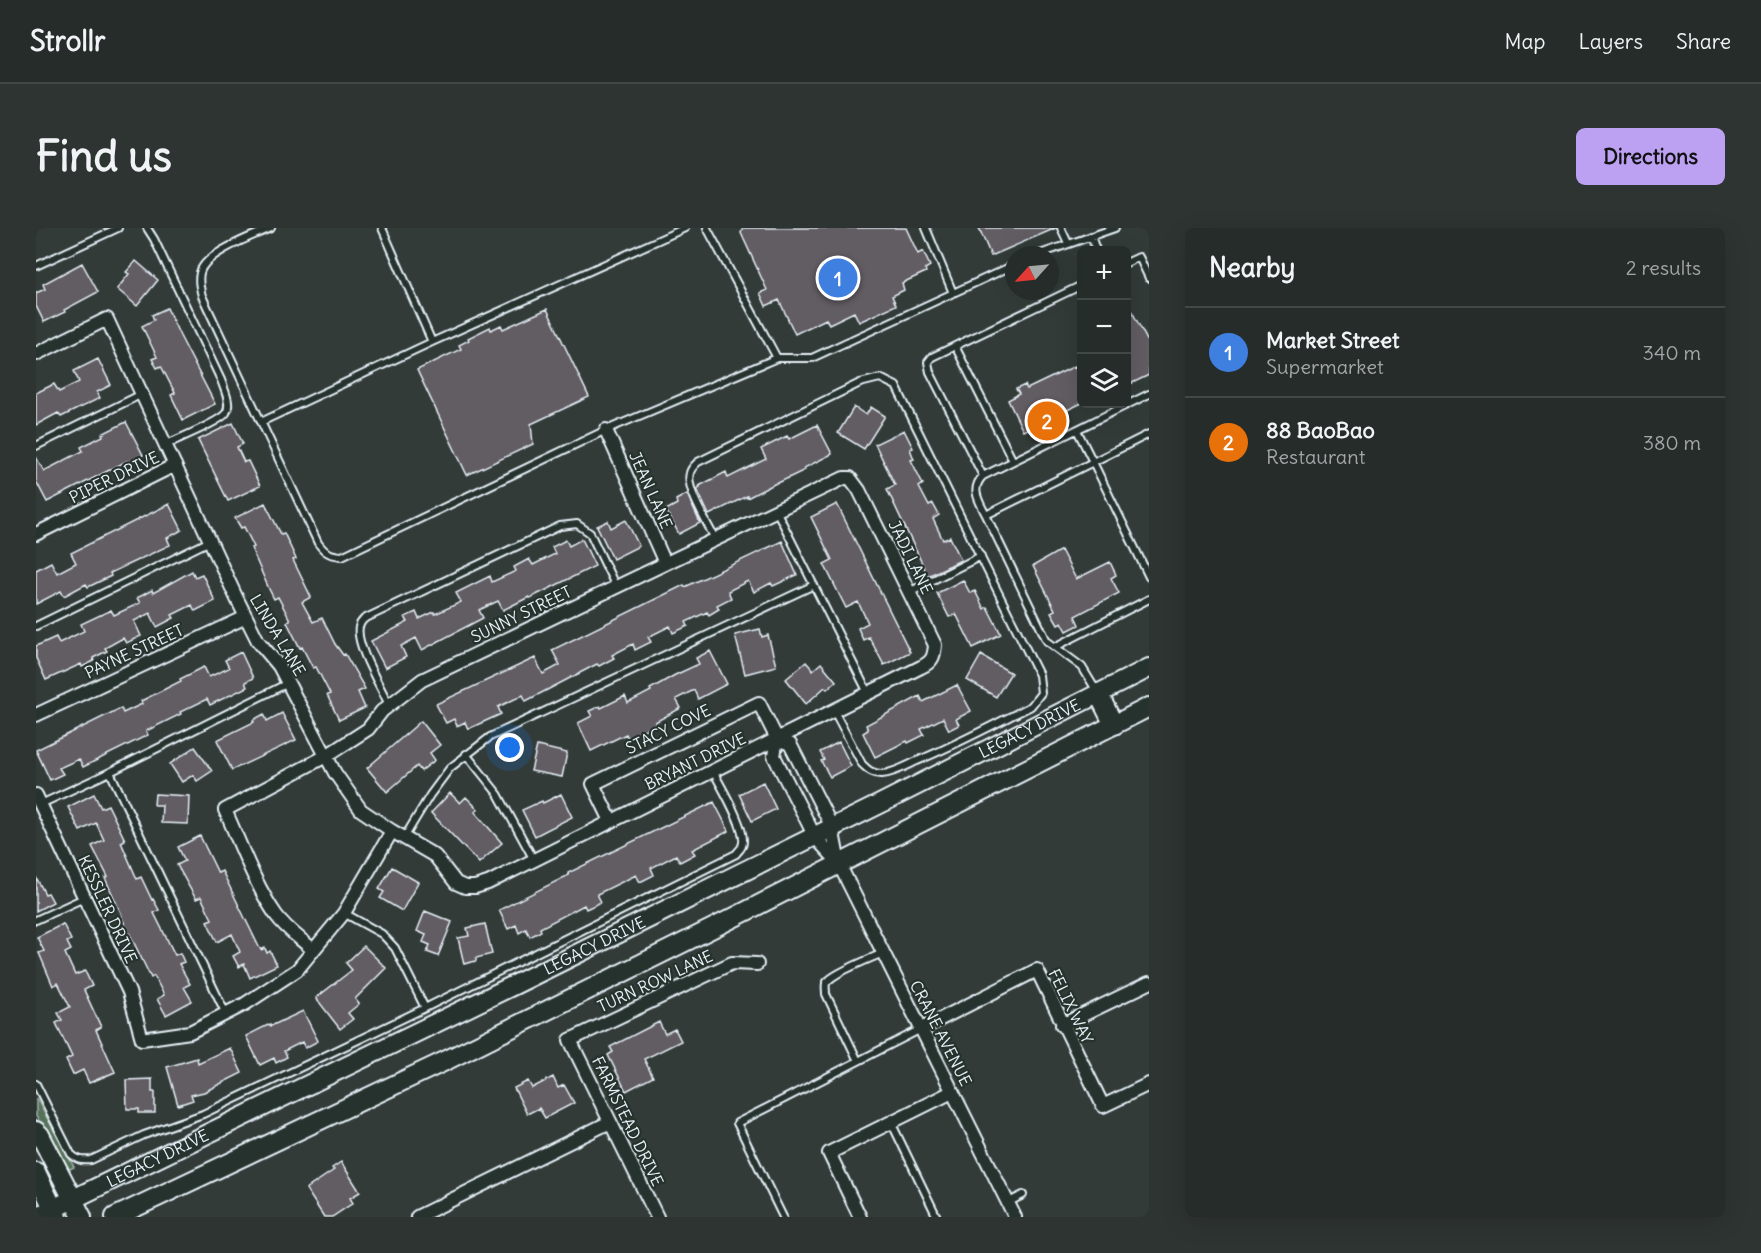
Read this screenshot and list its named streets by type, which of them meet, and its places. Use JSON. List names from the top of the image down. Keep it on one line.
{"streets":{"main road":["LEGACY DRIVE"],"street":["PIPER DRIVE","JEAN LANE","JADI LANE","SUNNY STREET","LINDA LANE","PAYNE STREET","STACY COVE","BRYANT DRIVE","KESSLER DRIVE","TURN ROW LANE","FELIX WAY","CRANE AVENUE","FARMSTEAD DRIVE"]},"crossings":[["PIPER DRIVE","LINDA LANE"],["JEAN LANE","SUNNY STREET"],["JADI LANE","SUNNY STREET"],["JADI LANE","BRYANT DRIVE"],["SUNNY STREET","LINDA LANE"],["LINDA LANE","PAYNE STREET"],["LINDA LANE","BRYANT DRIVE"],["LEGACY DRIVE","CRANE AVENUE"],["STACY COVE","BRYANT DRIVE"],["STACY COVE","CRANE AVENUE"],["BRYANT DRIVE","CRANE AVENUE"],["TURN ROW LANE","FARMSTEAD DRIVE"],["FELIX WAY","CRANE AVENUE"]],"north":"bottom left","page":{"header":"Strollr","nav":["Map","Layers","Share"],"buttons":"Directions","title":"Find us","heading":["Nearby","2 results"],"map_buttons":["+","−"],"pins":["1","2"],"list":[{"mark":"1","name":"Market Street","note":"Supermarket","value":"340 m"},{"mark":"2","name":"88 BaoBao","note":"Restaurant","value":"380 m"}]}}
